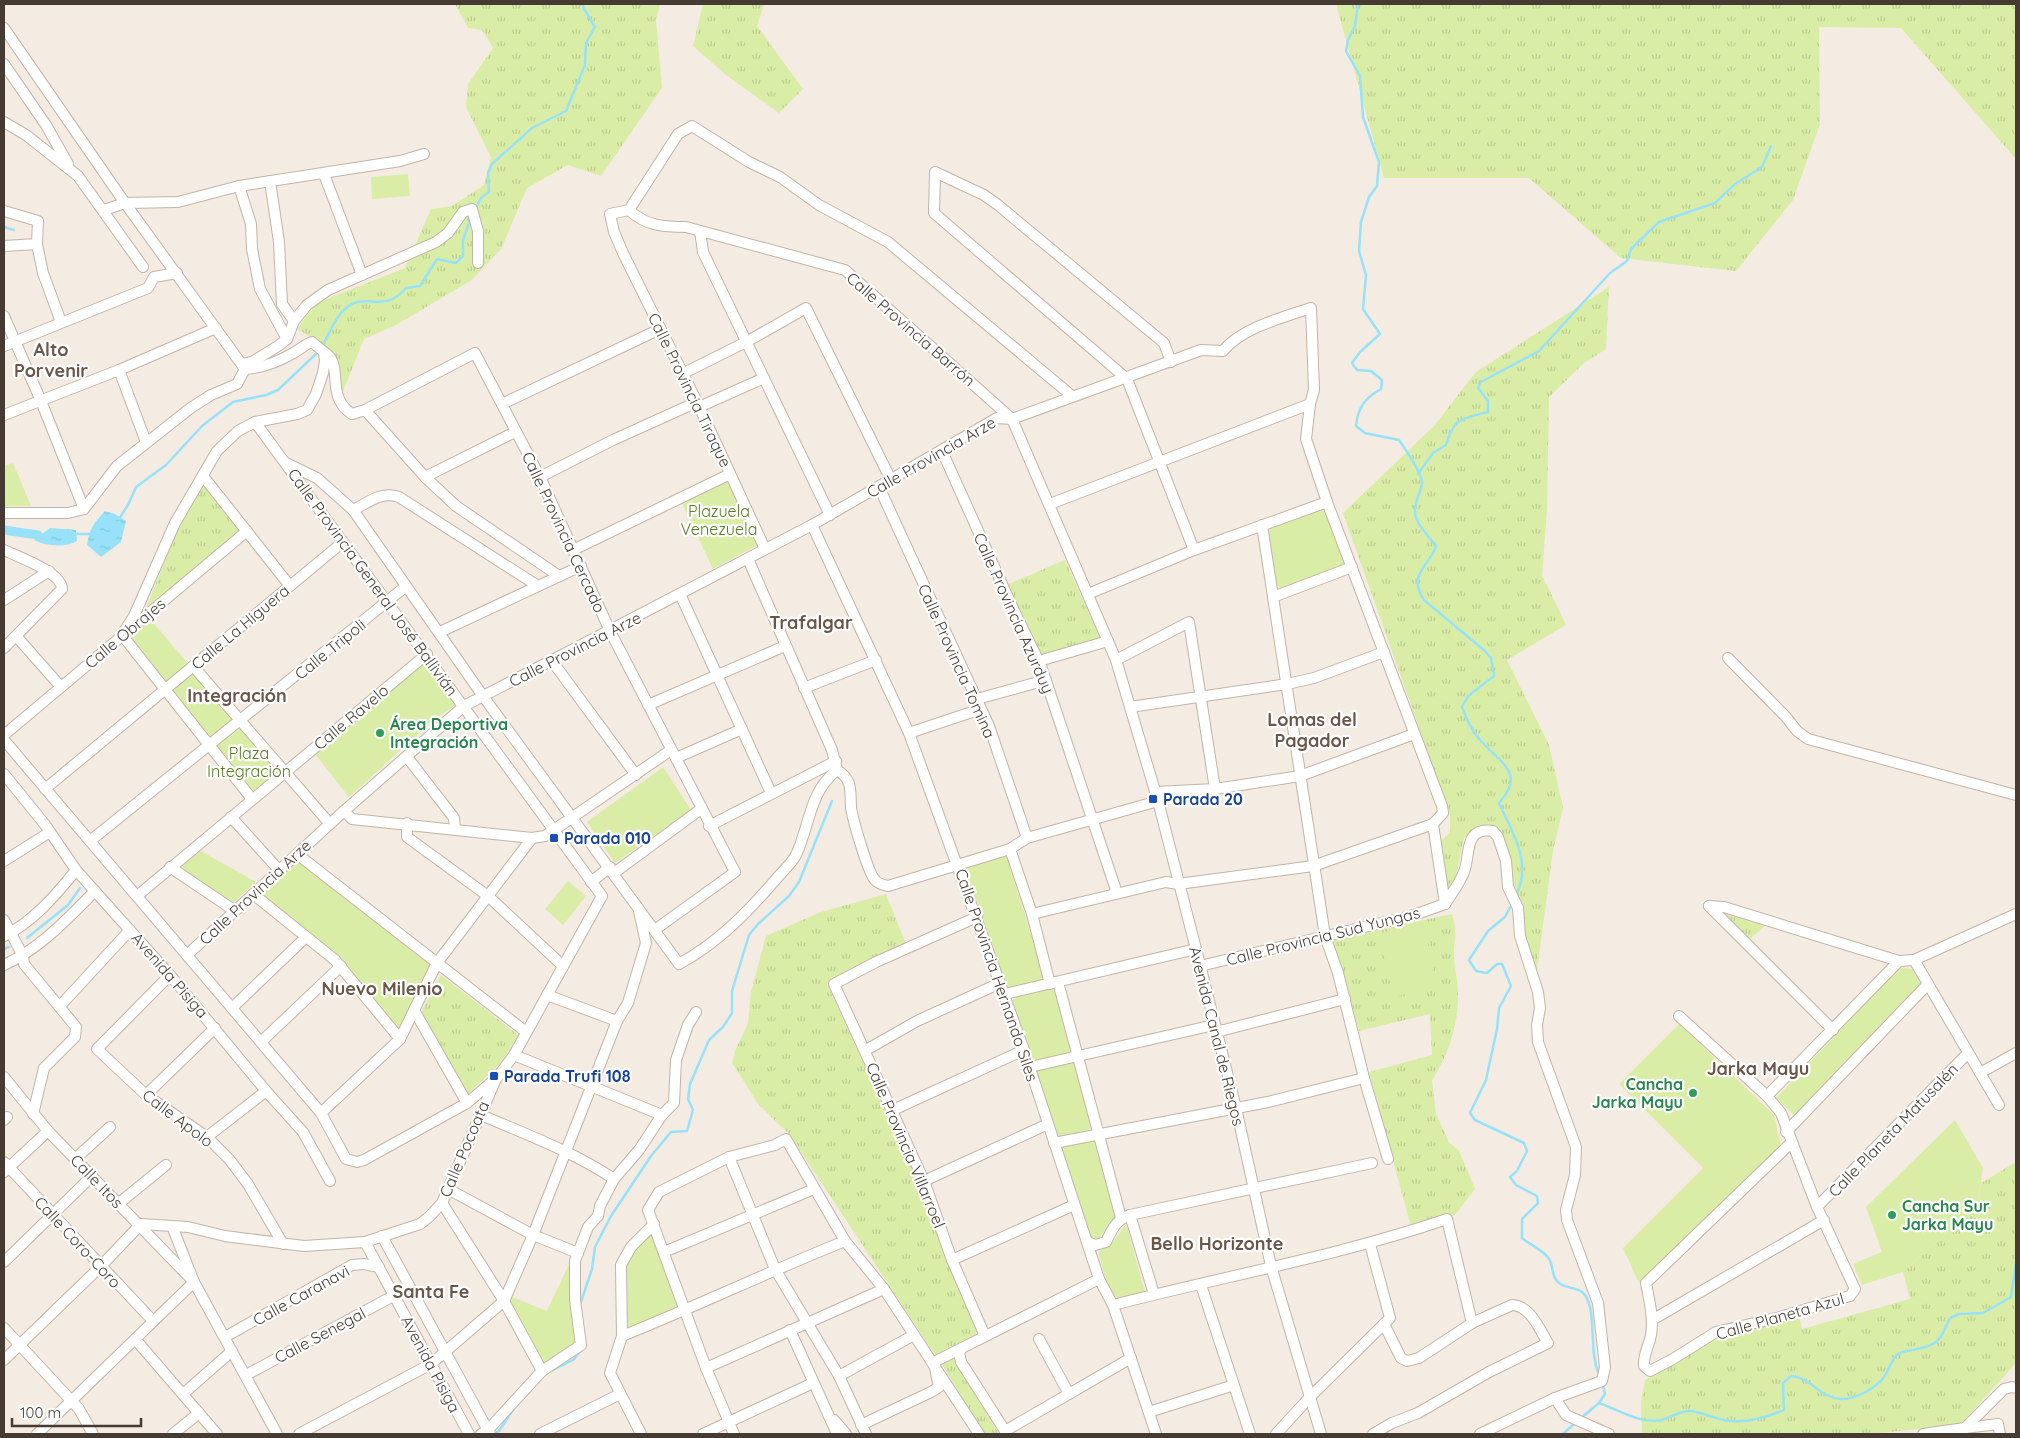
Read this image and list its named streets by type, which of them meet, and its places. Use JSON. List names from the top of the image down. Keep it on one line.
{"streets":{"street":["Calle Provincia Barrón","Calle Provincia Tiraque","Calle Provincia Arze","Calle Provincia Cercado","Calle Provincia General José Ballivián","Calle Provincia Azurduy","Calle La Higuera","Calle Obrajes","Calle Tripoli","Calle Provincia Tomina","Calle Ravelo","Calle Provincia Sud Yungas","Avenida Pisiga","Calle Provincia Hernando Siles","Avenida Canal de Riegos","Calle Apolo","Calle Planeta Matusalén","Calle Provincia Villarroel","Calle Pocoata","Calle Itos","Calle Coro-Coro","Calle Caranavi","Calle Planeta Azul","Calle Senegal"]},"crossings":[["Calle Provincia Barrón","Calle Provincia Tiraque"],["Calle Provincia Barrón","Calle Provincia Arze"],["Calle Provincia Barrón","Avenida Canal de Riegos"],["Calle Provincia Tiraque","Calle Provincia Arze"],["Calle Provincia Arze","Calle Provincia Cercado"],["Calle Provincia Arze","Calle Provincia General José Ballivián"],["Calle Provincia Arze","Calle Provincia Azurduy"],["Calle Provincia Arze","Calle Provincia Tomina"],["Calle Provincia Arze","Avenida Pisiga"],["Calle Provincia Arze","Calle Provincia Hernando Siles"],["Calle Provincia Arze","Avenida Canal de Riegos"],["Calle Provincia Cercado","Calle Provincia General José Ballivián"],["Calle Provincia General José Ballivián","Calle La Higuera"],["Calle Provincia General José Ballivián","Calle Tripoli"],["Calle Provincia General José Ballivián","Calle Ravelo"],["Calle Provincia General José Ballivián","Calle Pocoata"],["Calle La Higuera","Avenida Pisiga"],["Calle Tripoli","Avenida Pisiga"],["Calle Ravelo","Avenida Pisiga"],["Calle Provincia Sud Yungas","Avenida Canal de Riegos"],["Avenida Pisiga","Calle Apolo"],["Avenida Pisiga","Calle Pocoata"],["Avenida Pisiga","Calle Caranavi"],["Avenida Pisiga","Calle Senegal"],["Calle Provincia Hernando Siles","Calle Provincia Villarroel"],["Calle Apolo","Calle Pocoata"],["Calle Planeta Matusalén","Calle Planeta Azul"],["Calle Pocoata","Calle Itos"],["Calle Itos","Calle Caranavi"],["Calle Itos","Calle Senegal"]],"districts":["Alto Porvenir","Trafalgar","Integración","Lomas del Pagador","Nuevo Milenio","Jarka Mayu","Bello Horizonte","Santa Fe"],"parks":["Plazuela Venezuela","Plaza Integración"],"places":{"other":["Área Deportiva Integración","Cancha Jarka Mayu","Cancha Sur Jarka Mayu"],"transit":["Parada 20","Parada 010","Parada Trufi 108"]},"scale_bar":"100 m"}
